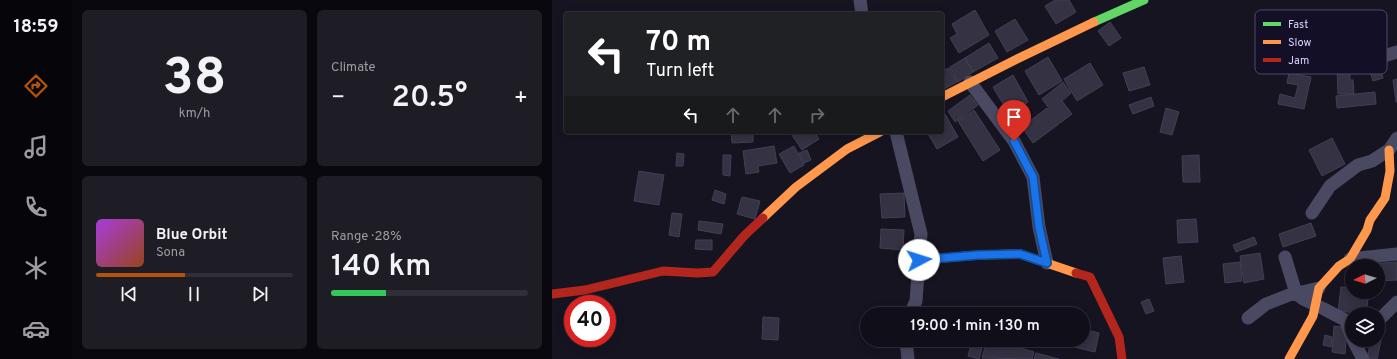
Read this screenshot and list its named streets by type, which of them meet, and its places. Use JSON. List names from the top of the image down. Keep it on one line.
{"legend":["Fast","Slow","Jam"],"north":"left","page":{"tabs":"18:59","tile":[["38","km/h"],"Climate",["Range · 28%","140 km"]],"turn":["70 m","Turn left"],"heat":["−","20.5°","+"],"song":["Blue Orbit","Sona"],"limit":"40","trip":"19:00 · 1 min · 130 m"}}
